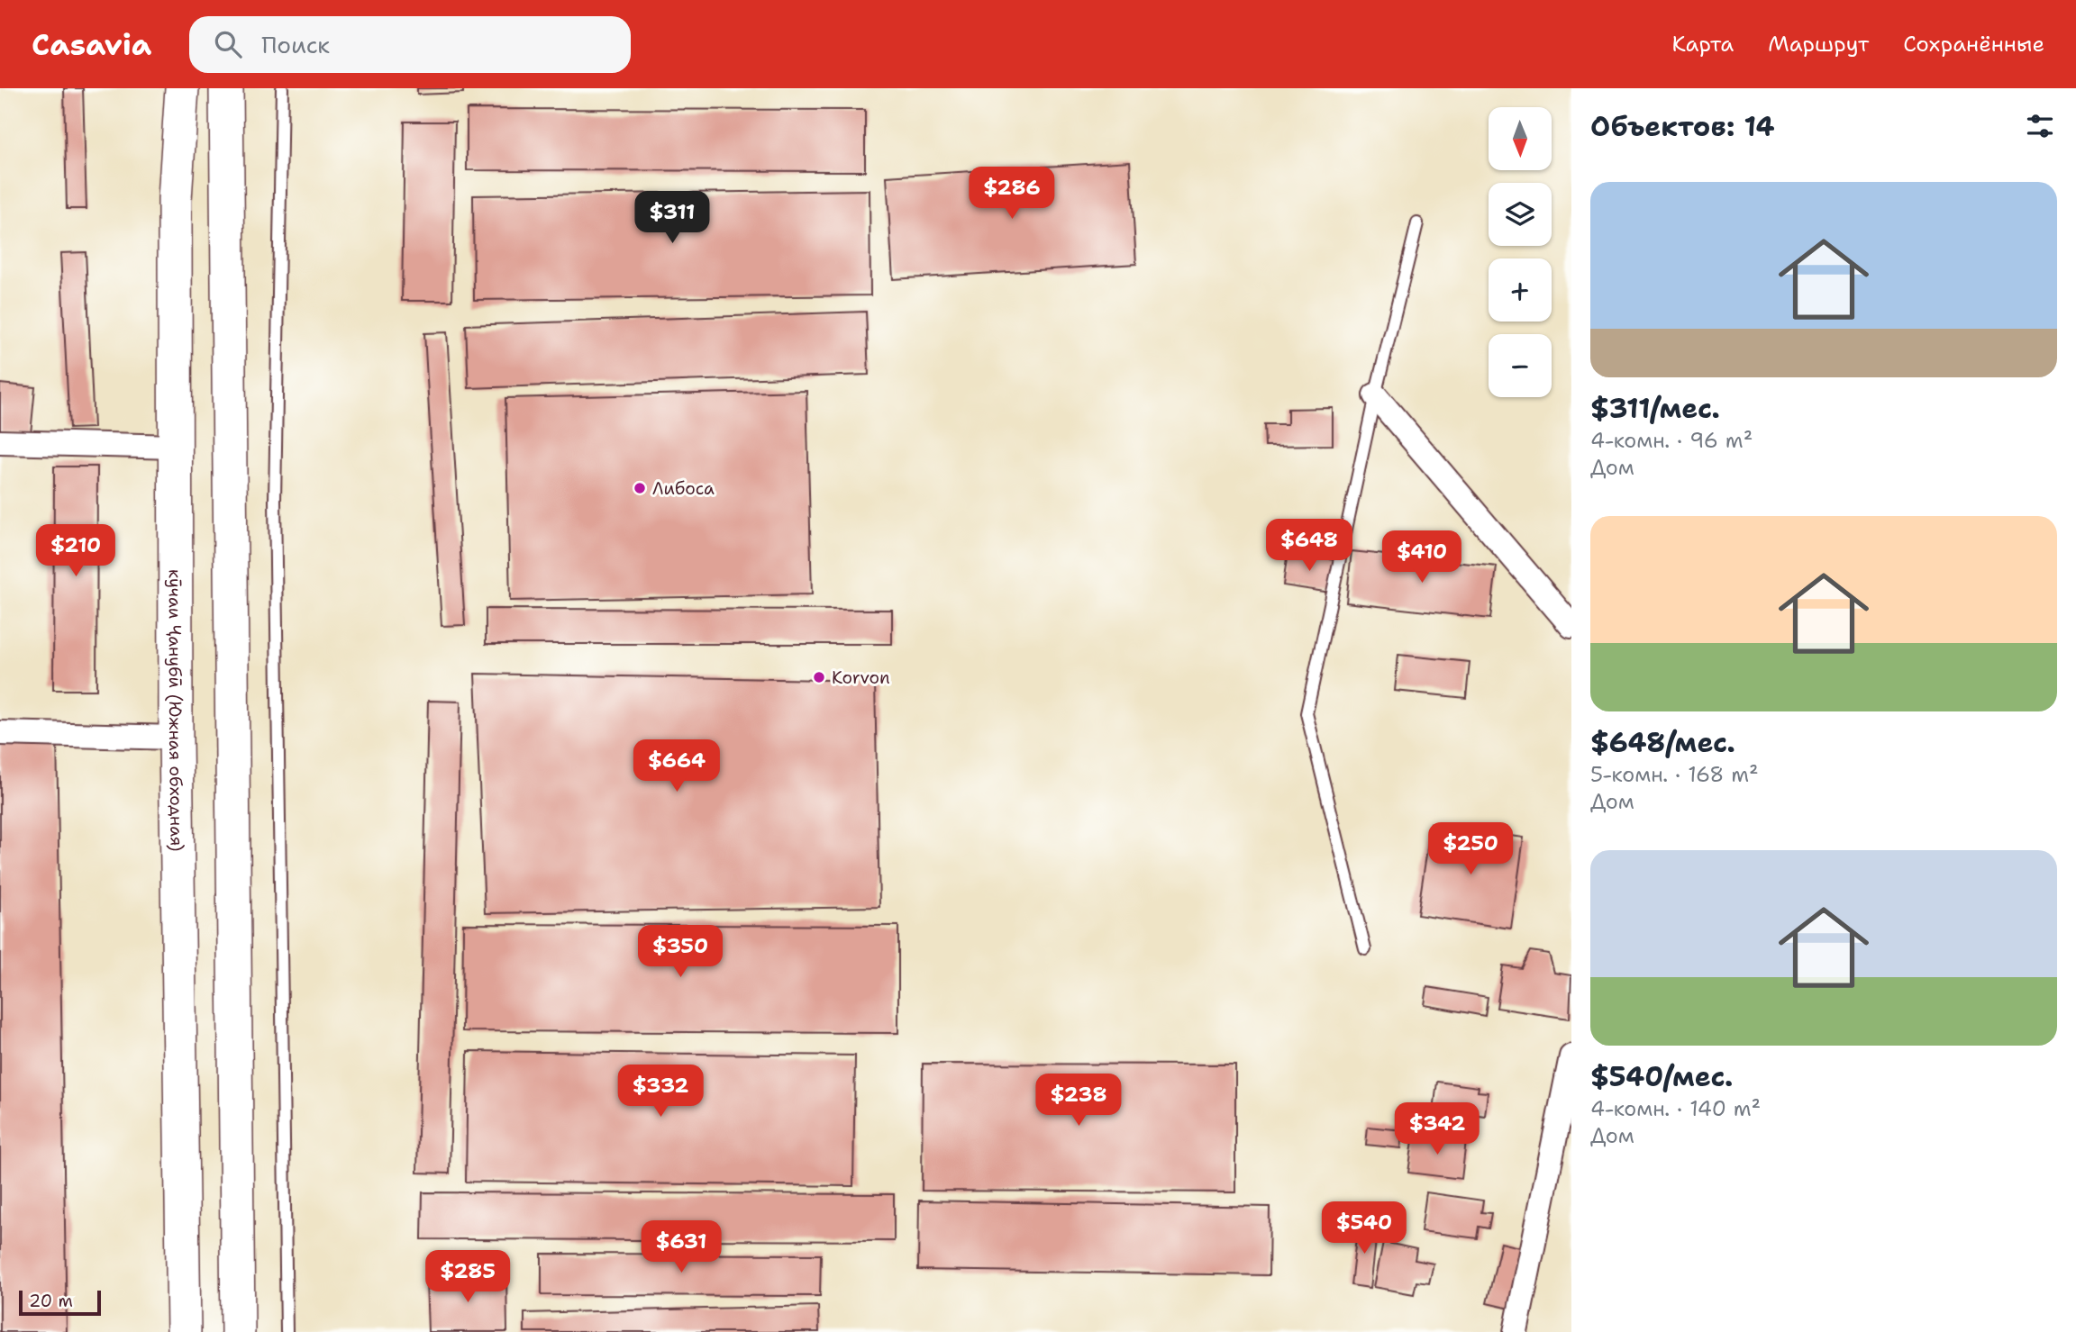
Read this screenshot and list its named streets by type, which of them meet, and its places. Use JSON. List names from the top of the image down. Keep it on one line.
{"streets":{"main road":["кӯчаи Ҷанубӣ (Южная обходная)"]},"places":["Либоса","Korvon"],"scale_bar":"20 m","north":"bottom","page":{"header":"Casavia","search":"Поиск","nav":["Карта","Маршрут","Сохранённые"],"heading":"Объектов: 14","map_buttons":["+","−"],"list":[{"name":"$311/мес.","note":"4-комн. · 96 m² · Дом"},{"name":"$648/мес.","note":"5-комн. · 168 m² · Дом"},{"name":"$540/мес.","note":"4-комн. · 140 m² · Дом"}],"price":["$286","$311","$648","$210","$410","$664","$250","$350","$332","$238","$342","$540","$631","$285"],"scale":"20 m"}}
